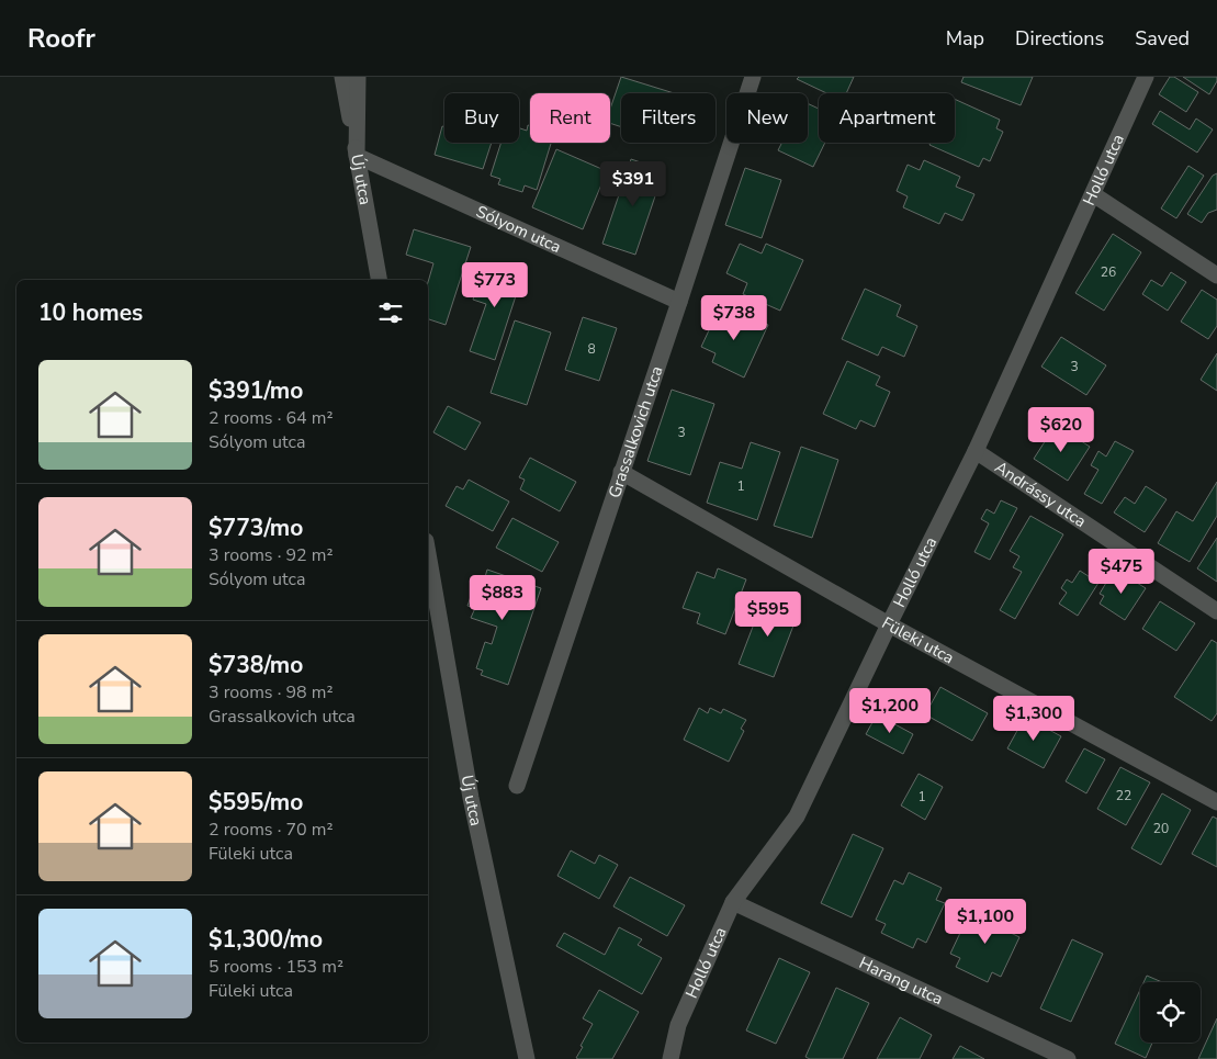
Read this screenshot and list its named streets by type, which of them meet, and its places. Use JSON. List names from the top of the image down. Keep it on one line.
{"streets":{"street":["Holló utca","Új utca","Sólyom utca","Grassalkovich utca","Andrássy utca","Füleki utca","Harang utca"]},"crossings":[["Holló utca","Andrássy utca"],["Holló utca","Füleki utca"],["Holló utca","Harang utca"],["Új utca","Sólyom utca"],["Sólyom utca","Grassalkovich utca"],["Grassalkovich utca","Füleki utca"]],"house_numbers":["26","8","3","3","1","22","1","20"],"page":{"header":"Roofr","nav":["Map","Directions","Saved"],"chip":["Buy","Rent","Filters","New","Apartment"],"price":["$391","$773","$738","$620","$475","$883","$595","$1,200","$1,300","$1,100"],"heading":"10 homes","list":[{"name":"$391/mo","note":"2 rooms · 64 m² · Sólyom utca"},{"name":"$773/mo","note":"3 rooms · 92 m² · Sólyom utca"},{"name":"$738/mo","note":"3 rooms · 98 m² · Grassalkovich utca"},{"name":"$595/mo","note":"2 rooms · 70 m² · Füleki utca"},{"name":"$1,300/mo","note":"5 rooms · 153 m² · Füleki utca"}]}}
